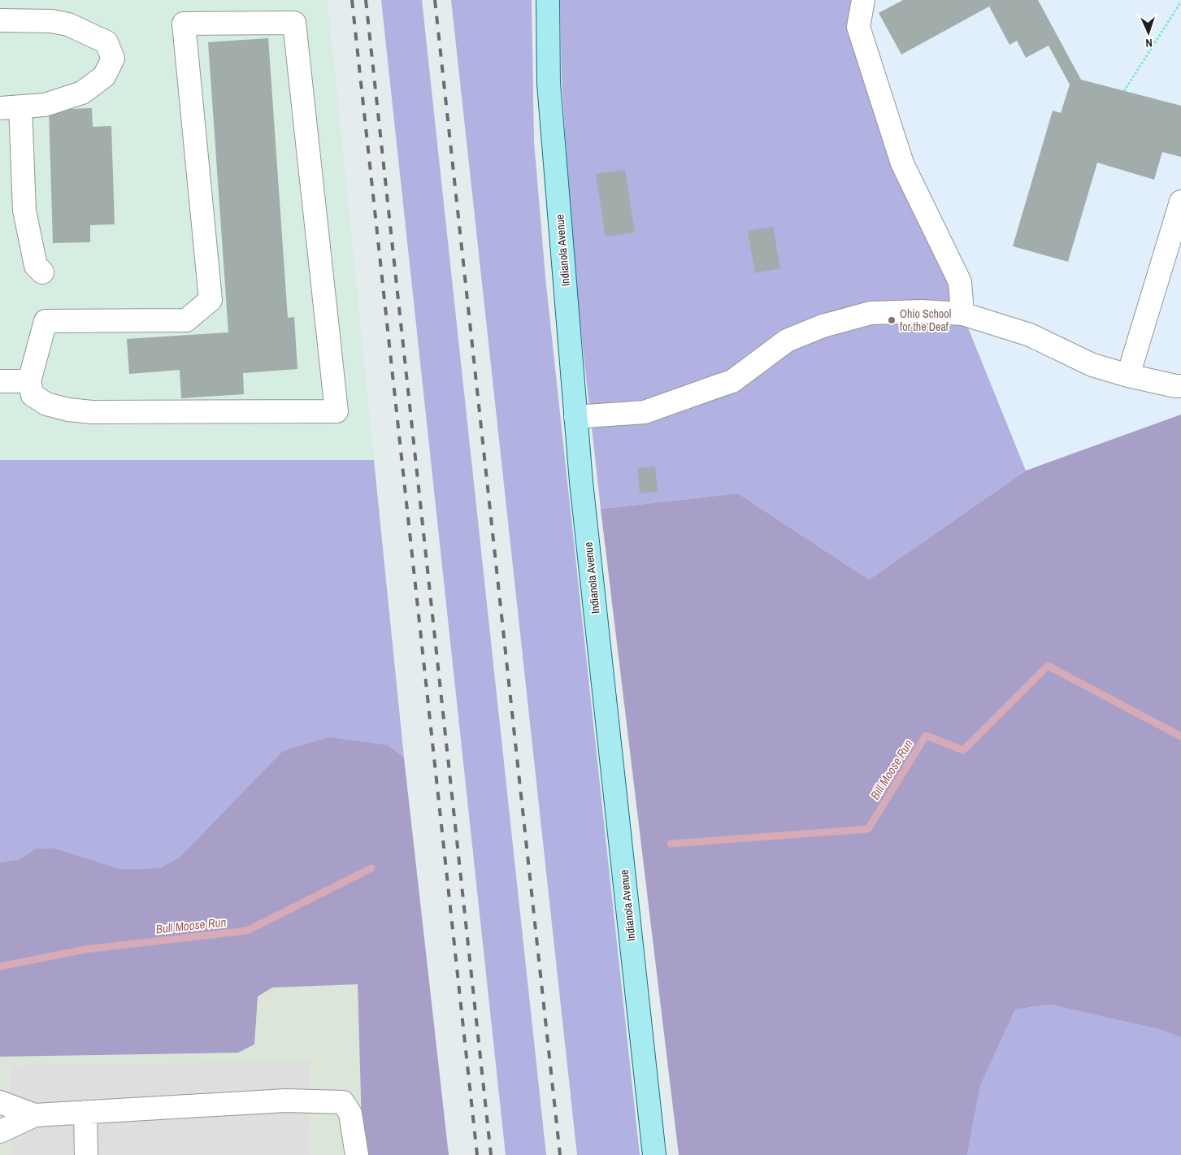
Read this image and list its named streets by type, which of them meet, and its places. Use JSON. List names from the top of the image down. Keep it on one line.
{"streets":{"main road":["Indianola Avenue"]},"water":["Bill Moose Run","Bull Moose Run"],"places":["Ohio School for the Deaf"],"north":"bottom"}
